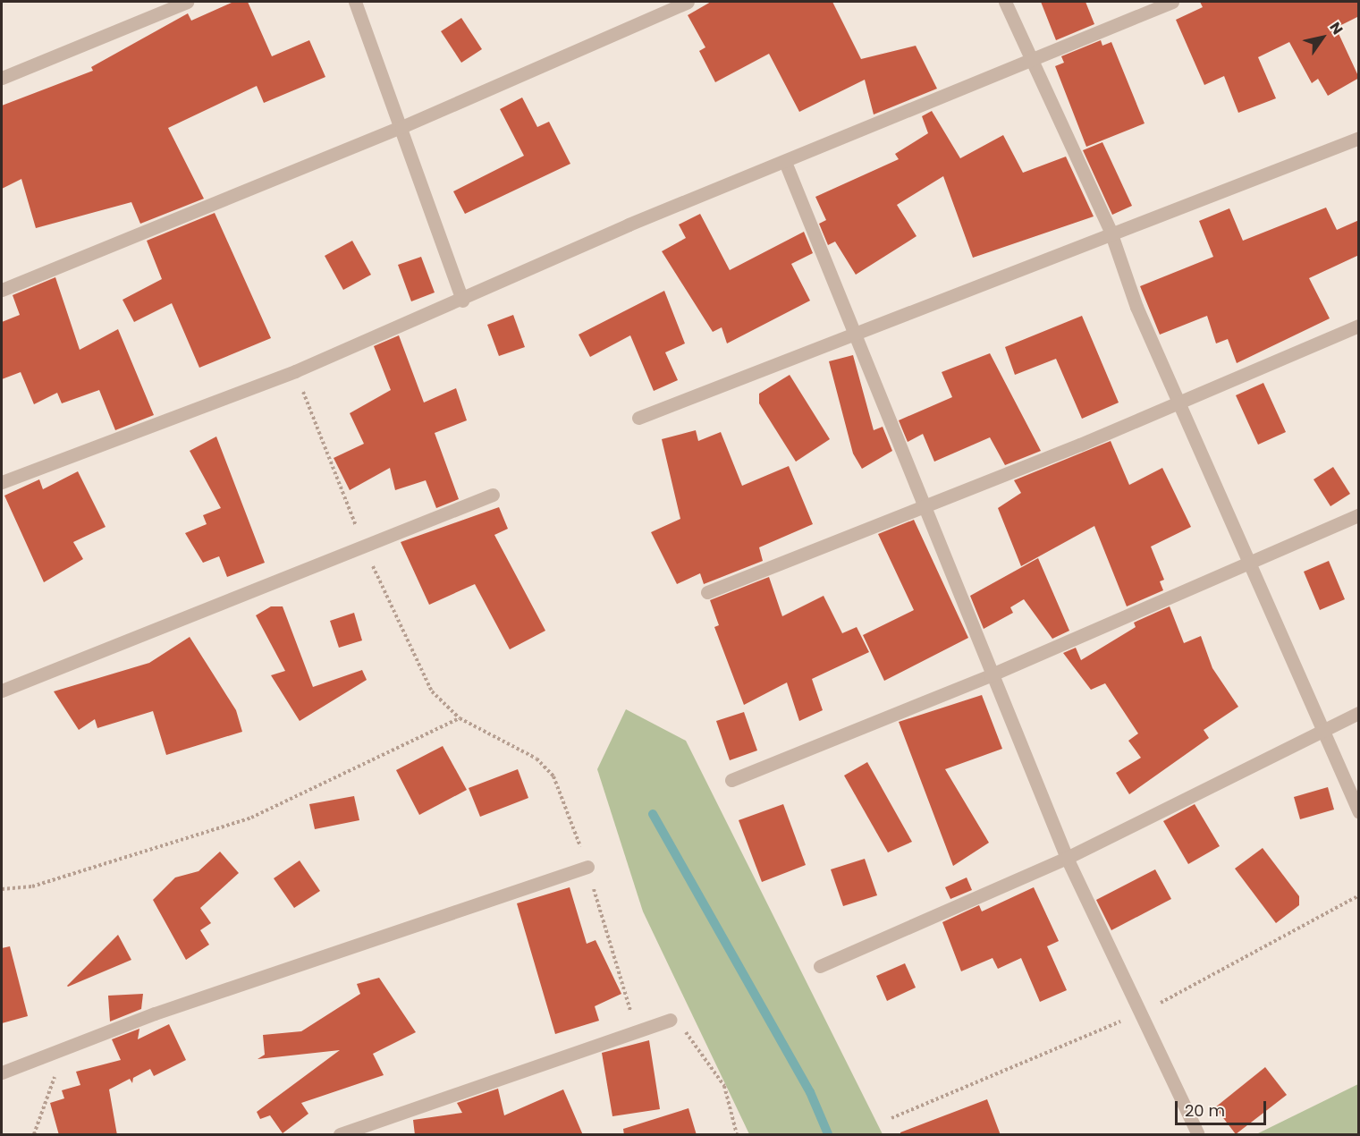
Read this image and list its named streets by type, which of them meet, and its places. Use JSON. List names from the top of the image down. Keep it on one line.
{"scale_bar":"20 m","north":"top right"}
